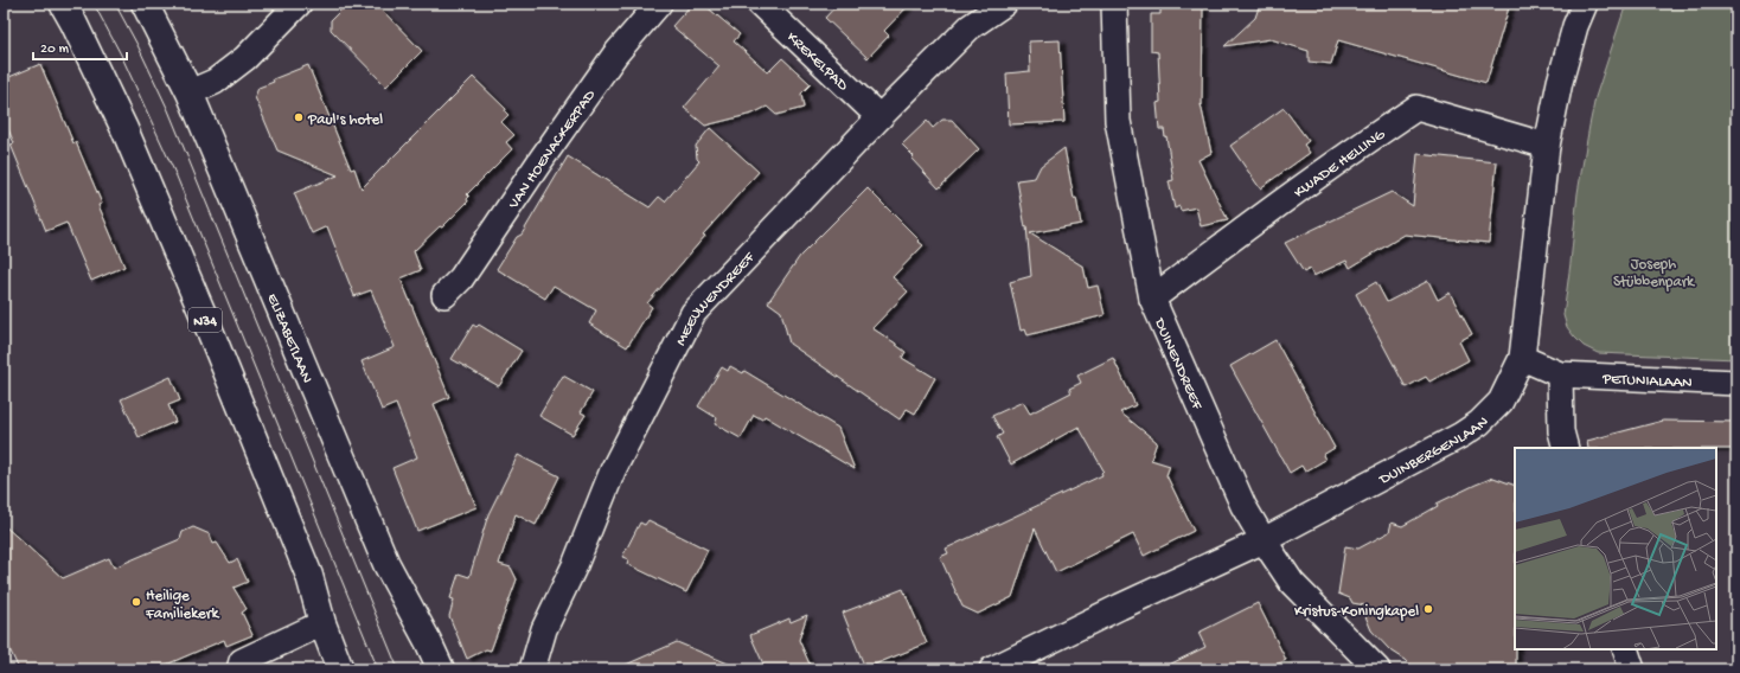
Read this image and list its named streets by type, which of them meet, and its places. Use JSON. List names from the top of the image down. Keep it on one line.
{"streets":{"main road":["N34","ELIZABETLAAN"],"street":["KREKELPAD","VAN HOENACKERPAD","KWADE HELLING","MEEUWENDREEF","DUINENDREEF","PETUNIALAAN","DUINBERGENLAAN"]},"crossings":[["KREKELPAD","MEEUWENDREEF"],["KWADE HELLING","DUINENDREEF"],["KWADE HELLING","DUINBERGENLAAN"],["DUINENDREEF","DUINBERGENLAAN"]],"parks":["Joseph Stübbenpark"],"places":["Paul's hotel","Heilige Familiekerk","Kristus-Koningkapel"],"scale_bar":"20 m"}
